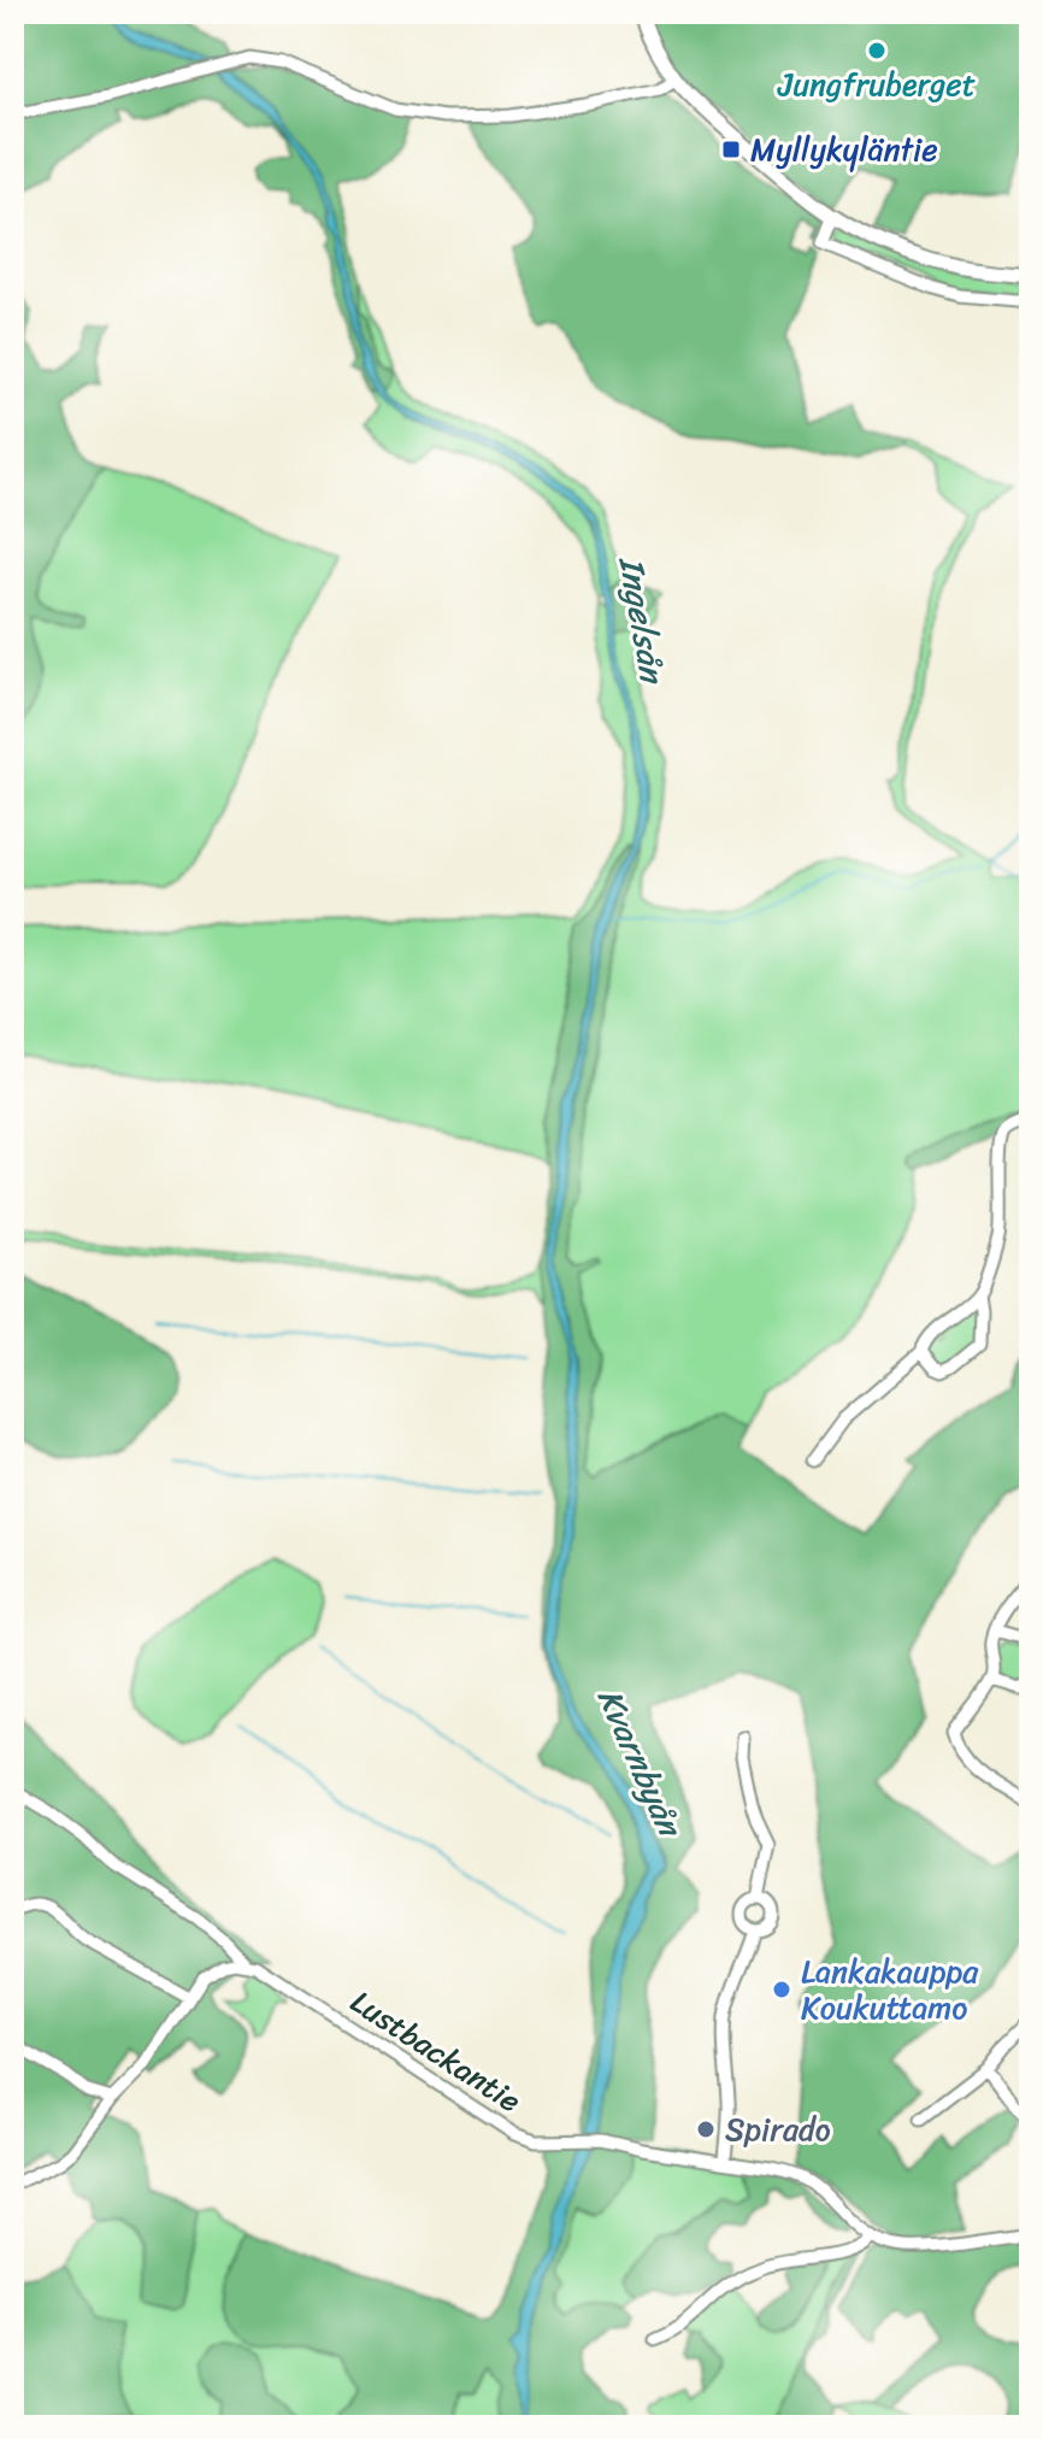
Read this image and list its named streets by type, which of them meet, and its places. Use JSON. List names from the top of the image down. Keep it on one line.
{"streets":{"street":["Lustbackantie"]},"water":["Ingelsån","Kvarnbyån"],"places":{"other":["Jungfruberget","Lankakauppa Koukuttamo","Spirado"],"transit":["Myllykyläntie"]}}
